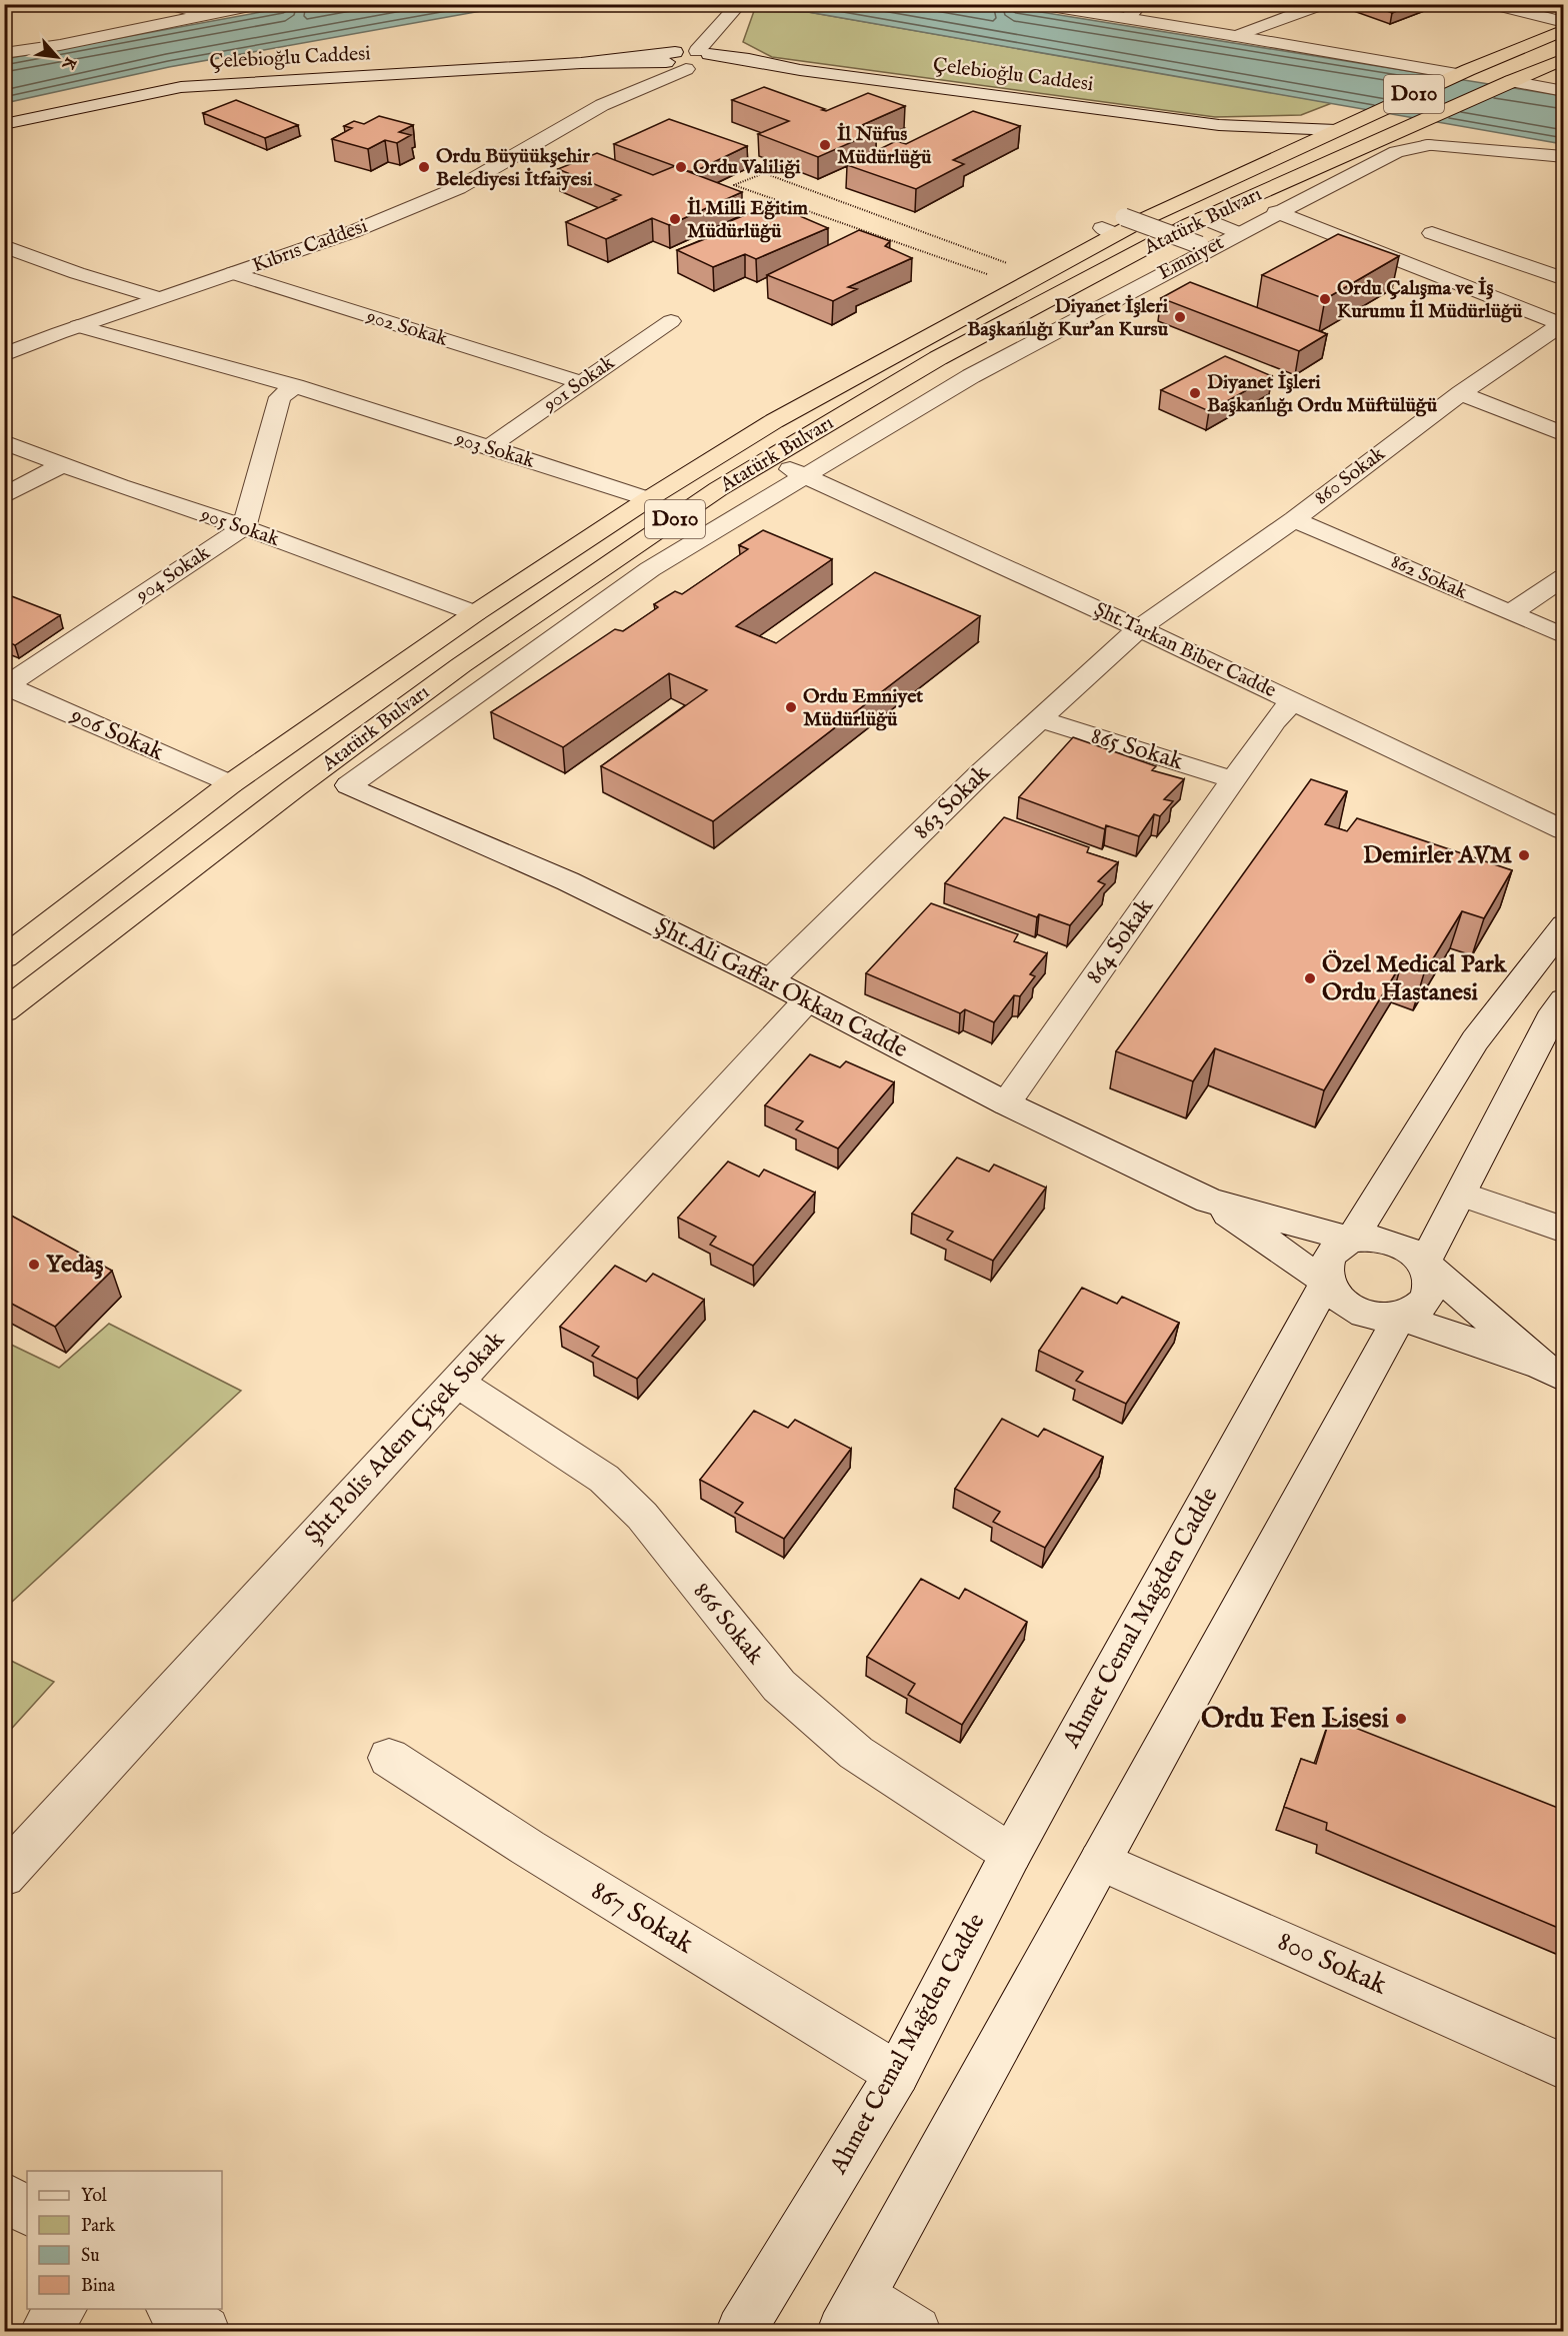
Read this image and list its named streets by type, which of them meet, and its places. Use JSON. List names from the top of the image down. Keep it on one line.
{"streets":{"highway":["D010","Atatürk Bulvarı"],"street":["Çelebioğlu Caddesi","Kıbrıs Caddesi","Emniyet","902 Sokak","901 Sokak","903 Sokak","860 Sokak","905 Sokak","904 Sokak","862 Sokak","Şht.Tarkan Biber Cadde","906 Sokak","865 Sokak","863 Sokak","864 Sokak","Şht.Ali Gaffar Okkan Cadde","Şht.Polis Adem Çiçek Sokak","Ahmet Cemal Mağden Cadde","866 Sokak","867 Sokak","800 Sokak"]},"crossings":[["Çelebioğlu Caddesi","Kıbrıs Caddesi"],["Atatürk Bulvarı","903 Sokak"],["Atatürk Bulvarı","905 Sokak"],["Atatürk Bulvarı","Şht.Tarkan Biber Cadde"],["Atatürk Bulvarı","906 Sokak"],["Kıbrıs Caddesi","902 Sokak"],["Kıbrıs Caddesi","903 Sokak"],["Emniyet","Şht.Tarkan Biber Cadde"],["Emniyet","Şht.Ali Gaffar Okkan Cadde"],["902 Sokak","901 Sokak"],["901 Sokak","903 Sokak"],["860 Sokak","862 Sokak"],["860 Sokak","Şht.Tarkan Biber Cadde"],["860 Sokak","863 Sokak"],["905 Sokak","904 Sokak"],["904 Sokak","906 Sokak"],["Şht.Tarkan Biber Cadde","863 Sokak"],["Şht.Tarkan Biber Cadde","864 Sokak"],["865 Sokak","863 Sokak"],["865 Sokak","864 Sokak"],["863 Sokak","Şht.Ali Gaffar Okkan Cadde"],["864 Sokak","Şht.Ali Gaffar Okkan Cadde"],["Şht.Ali Gaffar Okkan Cadde","Şht.Polis Adem Çiçek Sokak"],["Şht.Ali Gaffar Okkan Cadde","Ahmet Cemal Mağden Cadde"],["Şht.Polis Adem Çiçek Sokak","866 Sokak"],["Ahmet Cemal Mağden Cadde","866 Sokak"],["Ahmet Cemal Mağden Cadde","867 Sokak"]],"places":["İl Nüfus Müdürlüğü","Ordu Büyüükşehir Belediyesi İtfaiyesi","Ordu Valiliği","İl Milli Eğitim Müdürlüğü","Ordu Çalışma ve İş Kurumu İl Müdürlüğü","Diyanet İşleri Başkanlığı Kur'an Kursu","Diyanet İşleri Başkanlığı Ordu Müftülüğü","Ordu Emniyet Müdürlüğü","Demirler AVM","Özel Medical Park Ordu Hastanesi","Yedaş","Ordu Fen Lisesi"],"legend":["Yol","Park","Su","Bina"],"north":"bottom right"}
